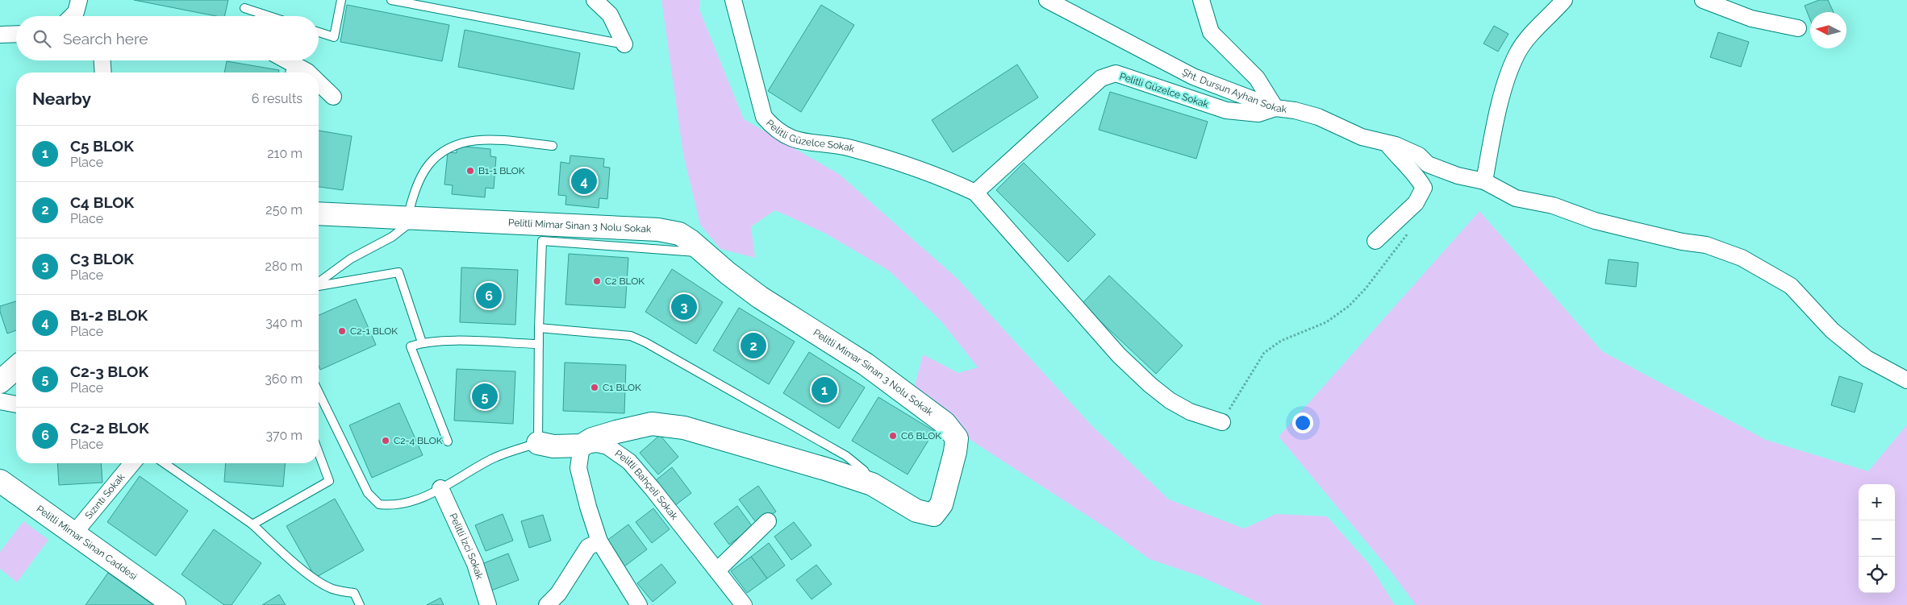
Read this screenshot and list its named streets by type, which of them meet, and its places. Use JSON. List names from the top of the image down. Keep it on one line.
{"streets":{"street":["Şht. Dursun Ayhan Sokak","Pelitli Güzelce Sokak","Pelitli Mimar Sinan 3 Nolu Sokak","Pelitli Bahçeli Sokak","Sızıntı Sokak","Pelitli Mimar Sinan Caddesi","Pelitli İzci Sokak"]},"crossings":[["Şht. Dursun Ayhan Sokak","Pelitli Güzelce Sokak"],["Pelitli Mimar Sinan 3 Nolu Sokak","Pelitli Bahçeli Sokak"],["Sızıntı Sokak","Pelitli Mimar Sinan Caddesi"]],"places":["B1-1 BLOK","C2 BLOK","C2-1 BLOK","C1 BLOK","C6 BLOK","C2-4 BLOK"],"north":"left","page":{"search":"Search here","heading":["Nearby","6 results"],"list":[{"mark":"1","name":"C5 BLOK","note":"Place","value":"210 m"},{"mark":"2","name":"C4 BLOK","note":"Place","value":"250 m"},{"mark":"3","name":"C3 BLOK","note":"Place","value":"280 m"},{"mark":"4","name":"B1-2 BLOK","note":"Place","value":"340 m"},{"mark":"5","name":"C2-3 BLOK","note":"Place","value":"360 m"},{"mark":"6","name":"C2-2 BLOK","note":"Place","value":"370 m"}],"pins":["4","6","3","2","1","5"],"map_buttons":["+","−"]}}
